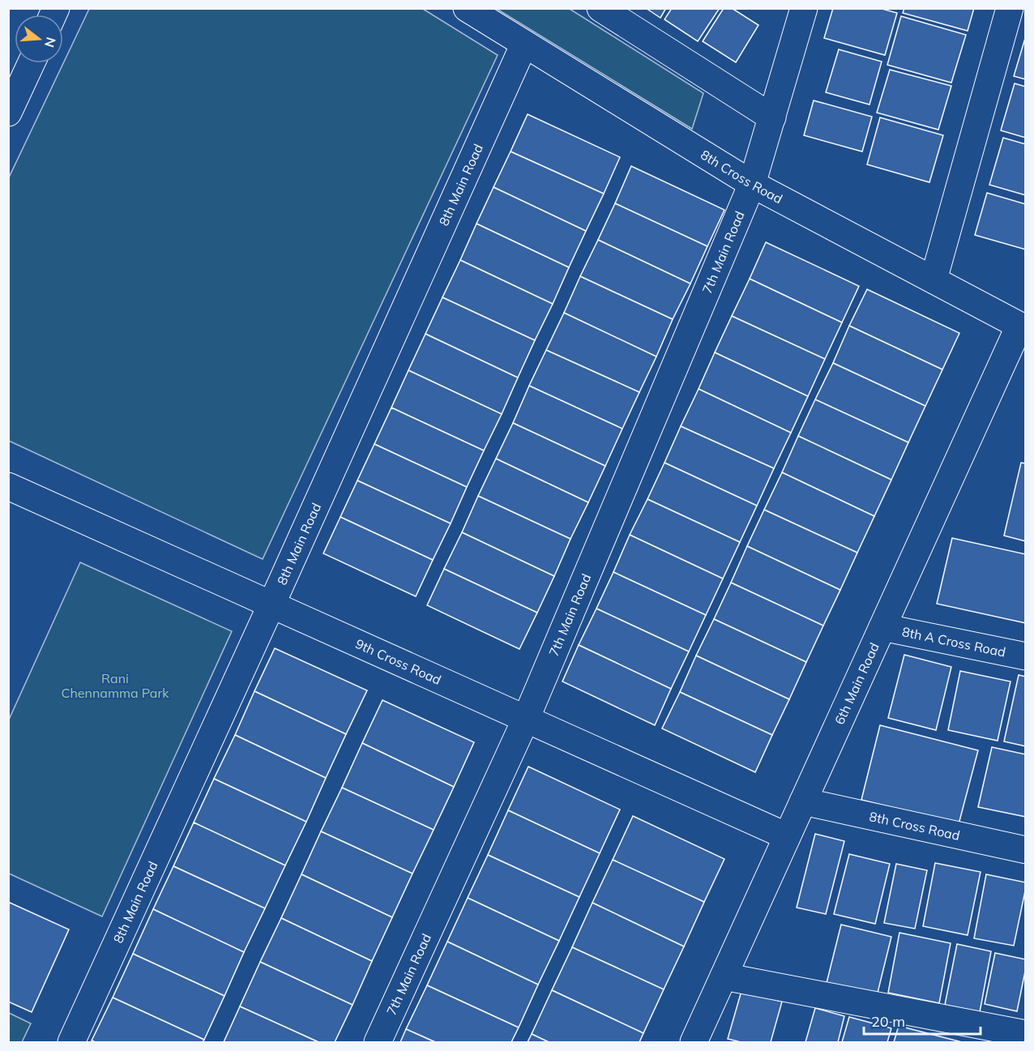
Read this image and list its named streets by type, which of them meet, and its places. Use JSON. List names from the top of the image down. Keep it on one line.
{"streets":{"street":["8th Cross Road","8th Main Road","7th Main Road","8th A Cross Road","9th Cross Road","6th Main Road"]},"crossings":[["8th Cross Road","8th Main Road"],["8th Cross Road","7th Main Road"],["8th Cross Road","6th Main Road"],["8th Main Road","9th Cross Road"],["7th Main Road","9th Cross Road"],["8th A Cross Road","6th Main Road"],["9th Cross Road","6th Main Road"]],"parks":["Rani Chennamma Park"],"scale_bar":"20 m","north":"right"}
